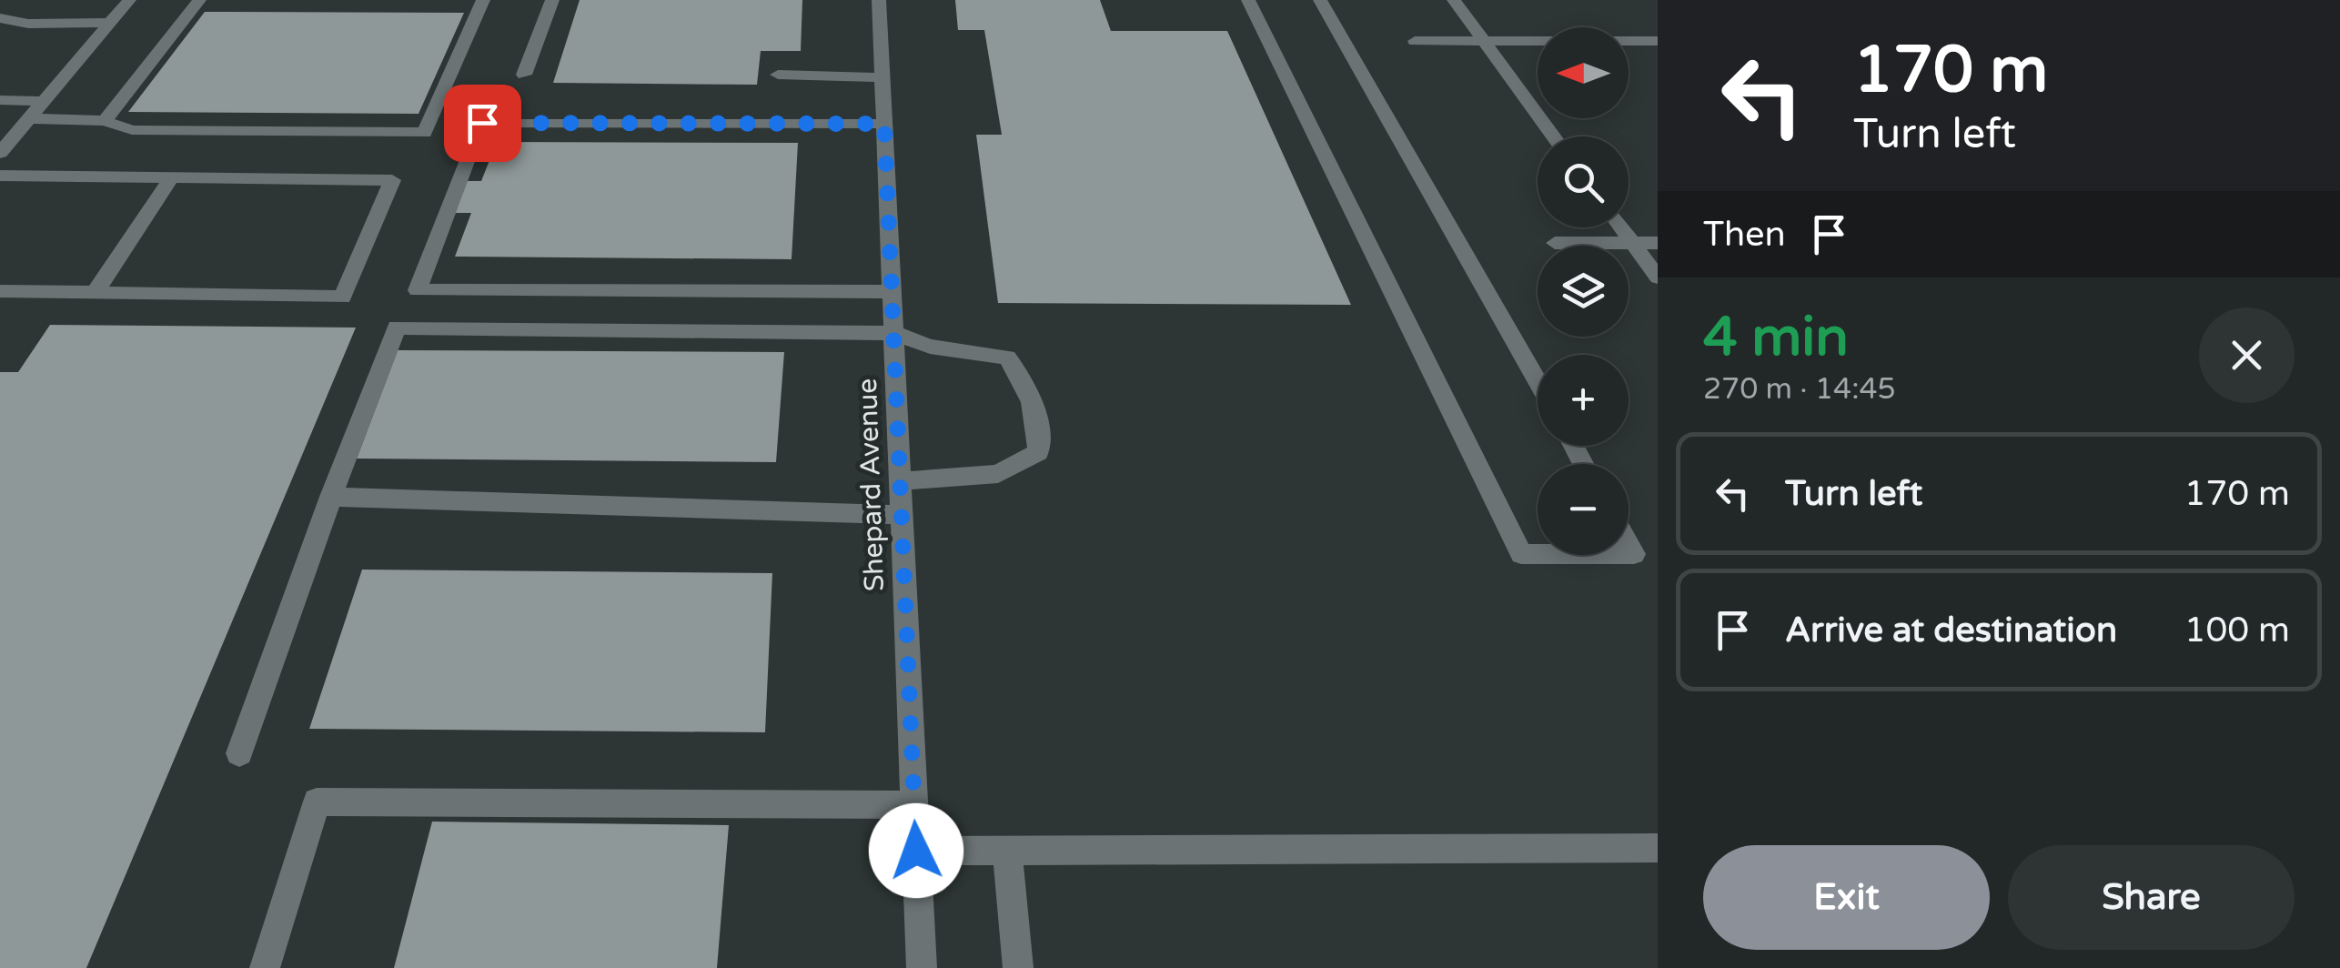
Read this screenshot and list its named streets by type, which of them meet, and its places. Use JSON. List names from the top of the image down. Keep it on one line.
{"streets":{"street":["Shepard Avenue"]},"north":"left","page":{"turn":["170 m","Turn left"],"map_buttons":["+","−"],"then":"Then","heading":["4 min","270 m · 14:45"],"list":[{"name":"Turn left","value":"170 m"},{"name":"Arrive at destination","value":"100 m"}],"buttons":["Exit","Share"]}}
